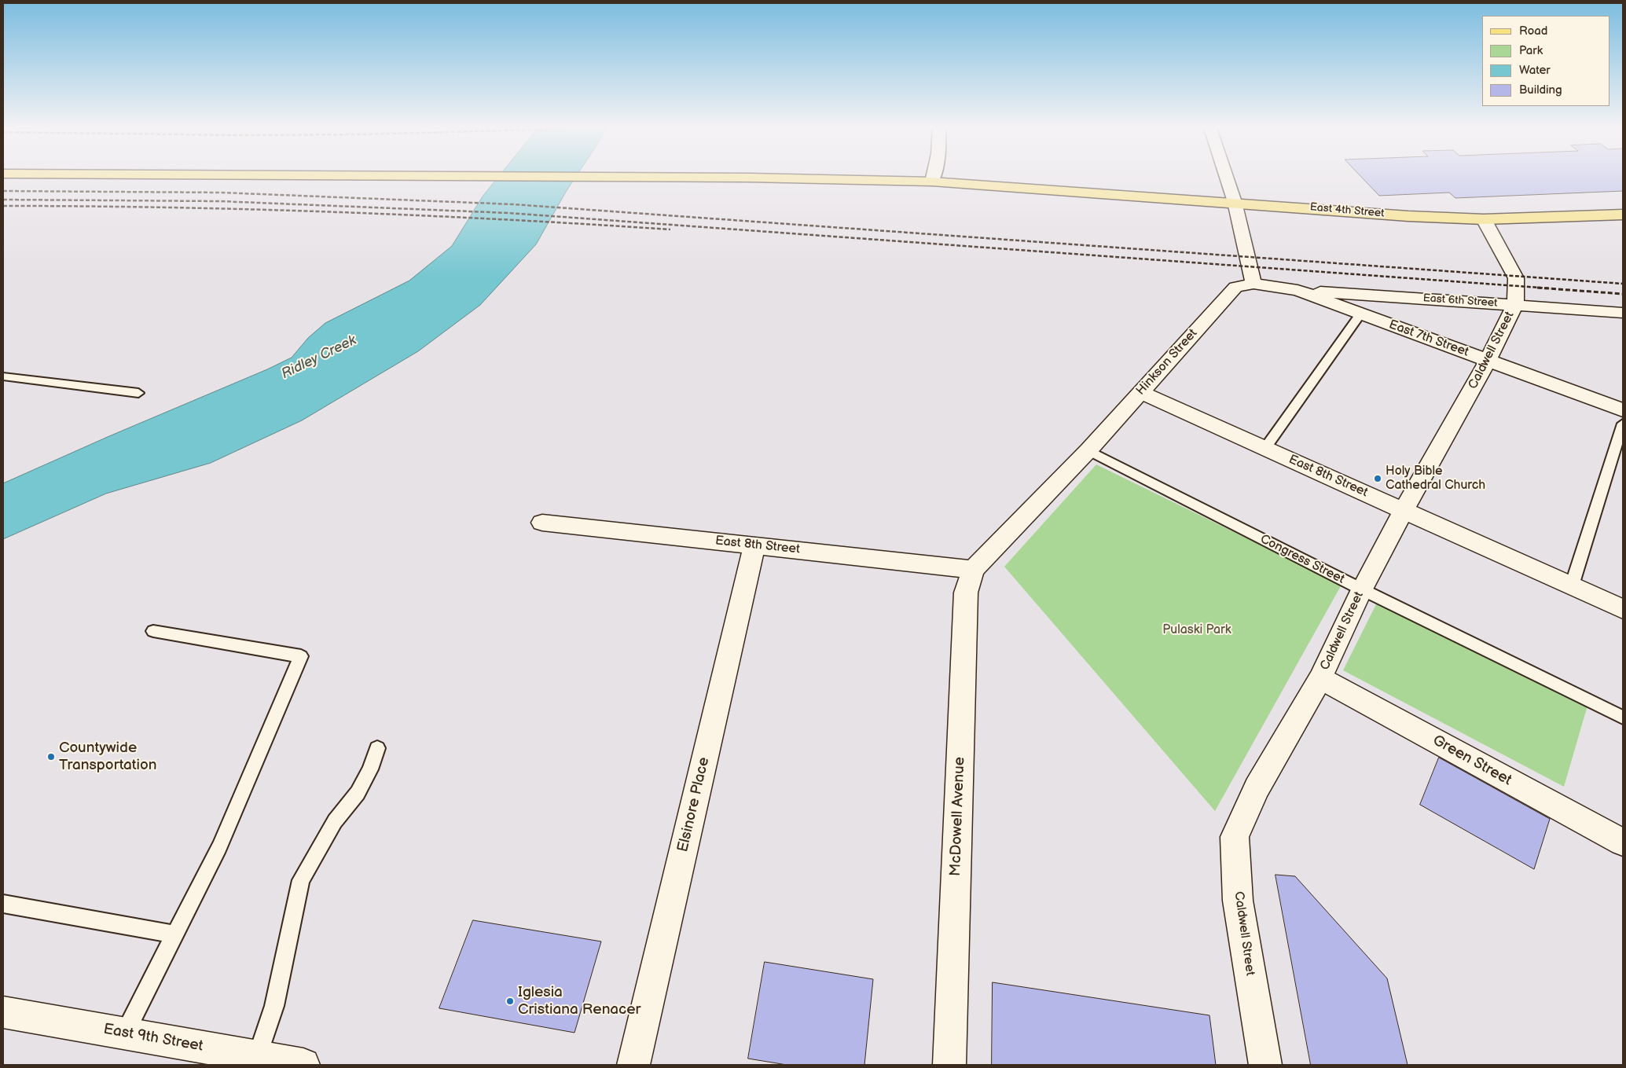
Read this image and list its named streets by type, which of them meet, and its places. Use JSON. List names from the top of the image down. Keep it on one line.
{"streets":{"main road":["East 4th Street"],"street":["East 6th Street","East 7th Street","Caldwell Street","Hinkson Street","East 8th Street","Green Street","Elsinore Place","McDowell Avenue","East 9th Street"],"lane":["Congress Street"]},"crossings":[["East 4th Street","Caldwell Street"],["East 6th Street","East 7th Street"],["East 6th Street","Caldwell Street"],["East 7th Street","Caldwell Street"],["East 7th Street","Hinkson Street"],["Caldwell Street","East 8th Street"],["Caldwell Street","Congress Street"],["Caldwell Street","Green Street"],["Hinkson Street","East 8th Street"],["Hinkson Street","Congress Street"],["Hinkson Street","McDowell Avenue"],["East 8th Street","Elsinore Place"],["East 8th Street","McDowell Avenue"]],"water":["Ridley Creek"],"parks":["Pulaski Park"],"places":["Holy Bible Cathedral Church","Countywide Transportation","Iglesia Cristiana Renacer"],"legend":["Road","Park","Water","Building"]}
